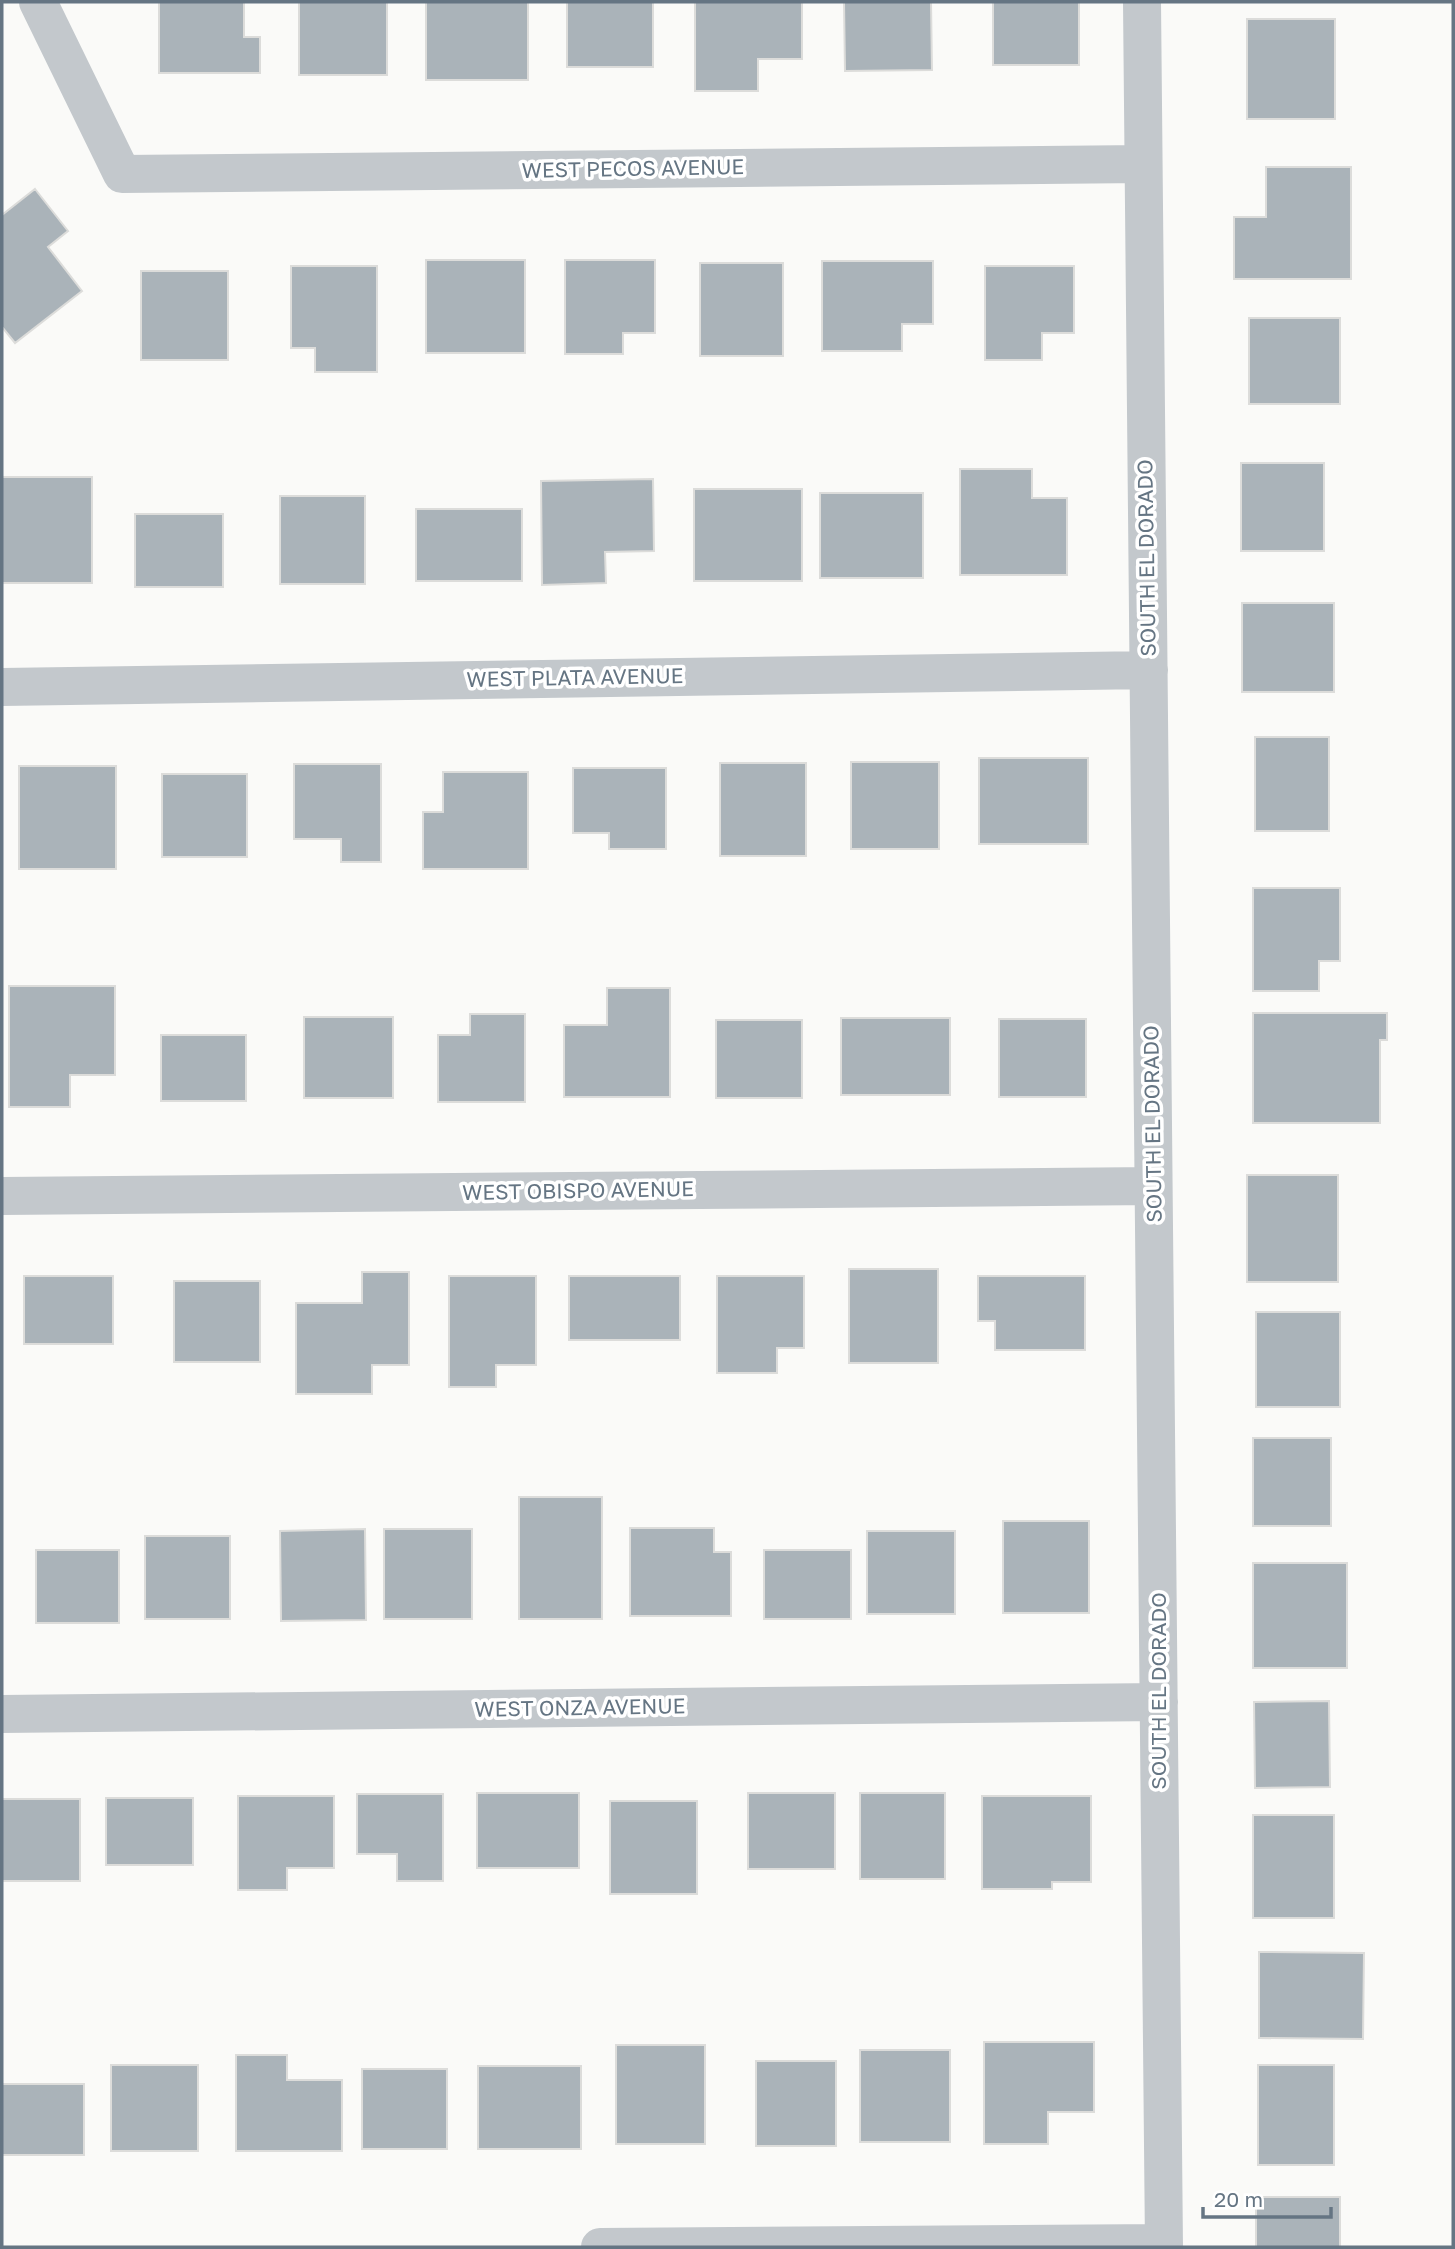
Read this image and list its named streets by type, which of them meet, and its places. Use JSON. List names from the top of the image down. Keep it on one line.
{"streets":{"street":["WEST PECOS AVENUE","SOUTH EL DORADO","WEST PLATA AVENUE","WEST OBISPO AVENUE","WEST ONZA AVENUE"]},"crossings":[["WEST PECOS AVENUE","SOUTH EL DORADO"],["SOUTH EL DORADO","WEST PLATA AVENUE"],["SOUTH EL DORADO","WEST OBISPO AVENUE"],["SOUTH EL DORADO","WEST ONZA AVENUE"]],"scale_bar":"20 m"}
